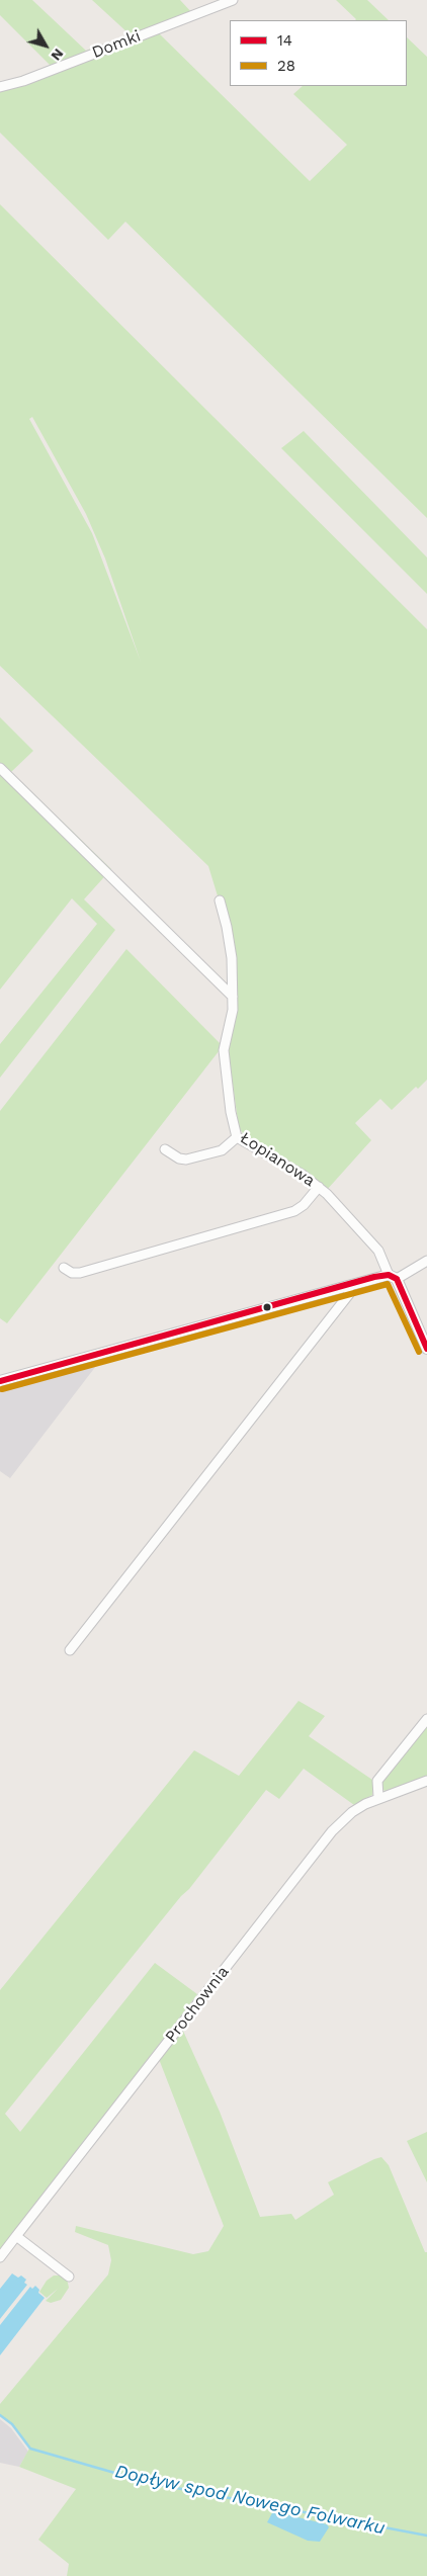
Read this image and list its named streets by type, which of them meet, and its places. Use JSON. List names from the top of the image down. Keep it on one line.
{"streets":{"street":["Domki","Łopianowa","Prochownia"]},"water":["Dopływ spod Nowego Folwarku"],"lines":["transit line 14","transit line 28"],"legend":["14","28"],"north":"bottom right"}
